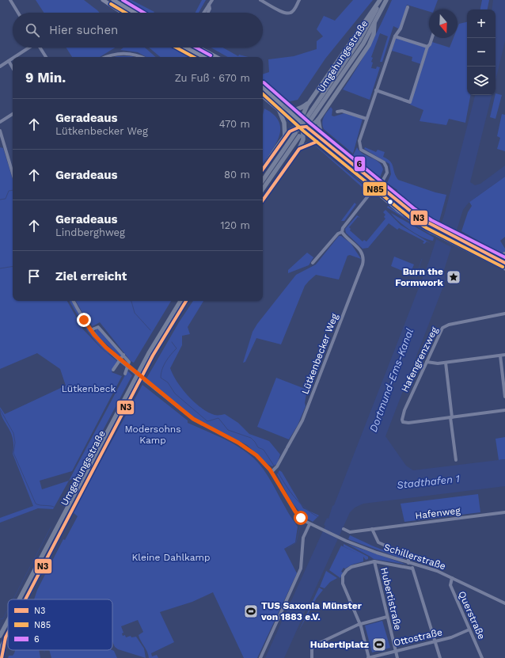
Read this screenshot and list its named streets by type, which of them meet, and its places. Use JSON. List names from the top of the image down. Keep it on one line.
{"streets":{"highway":["Umgehungsstraße"],"street":["Lütkenbecker Weg","Hafengrenzweg","Hafenweg","Schillerstraße","Hubertistraße","Querstraße","Ottostraße"]},"crossings":[["Schillerstraße","Hubertistraße"],["Schillerstraße","Querstraße"],["Hubertistraße","Ottostraße"],["Querstraße","Ottostraße"]],"water":["Dortmund-Ems-Kanal","Stadthafen 1"],"parks":["Lütkenbeck","Modersohns Kamp","Kleine Dahlkamp"],"places":{"place":["Burn the Formwork"],"sports":["TUS Saxonia Münster von 1883 e.V.","Hubertiplatz"]},"lines":["transit line 6","transit line N85","transit line N3"],"legend":["N3","N85","6"],"north":"bottom","page":{"map_buttons":["+","−"],"search":"Hier suchen","heading":["9 Min.","Zu Fuß · 670 m"],"list":[["Geradeaus","Lütkenbecker Weg","470 m"],["Geradeaus","80 m"],["Geradeaus","Lindberghweg","120 m"],"Ziel erreicht"]}}
